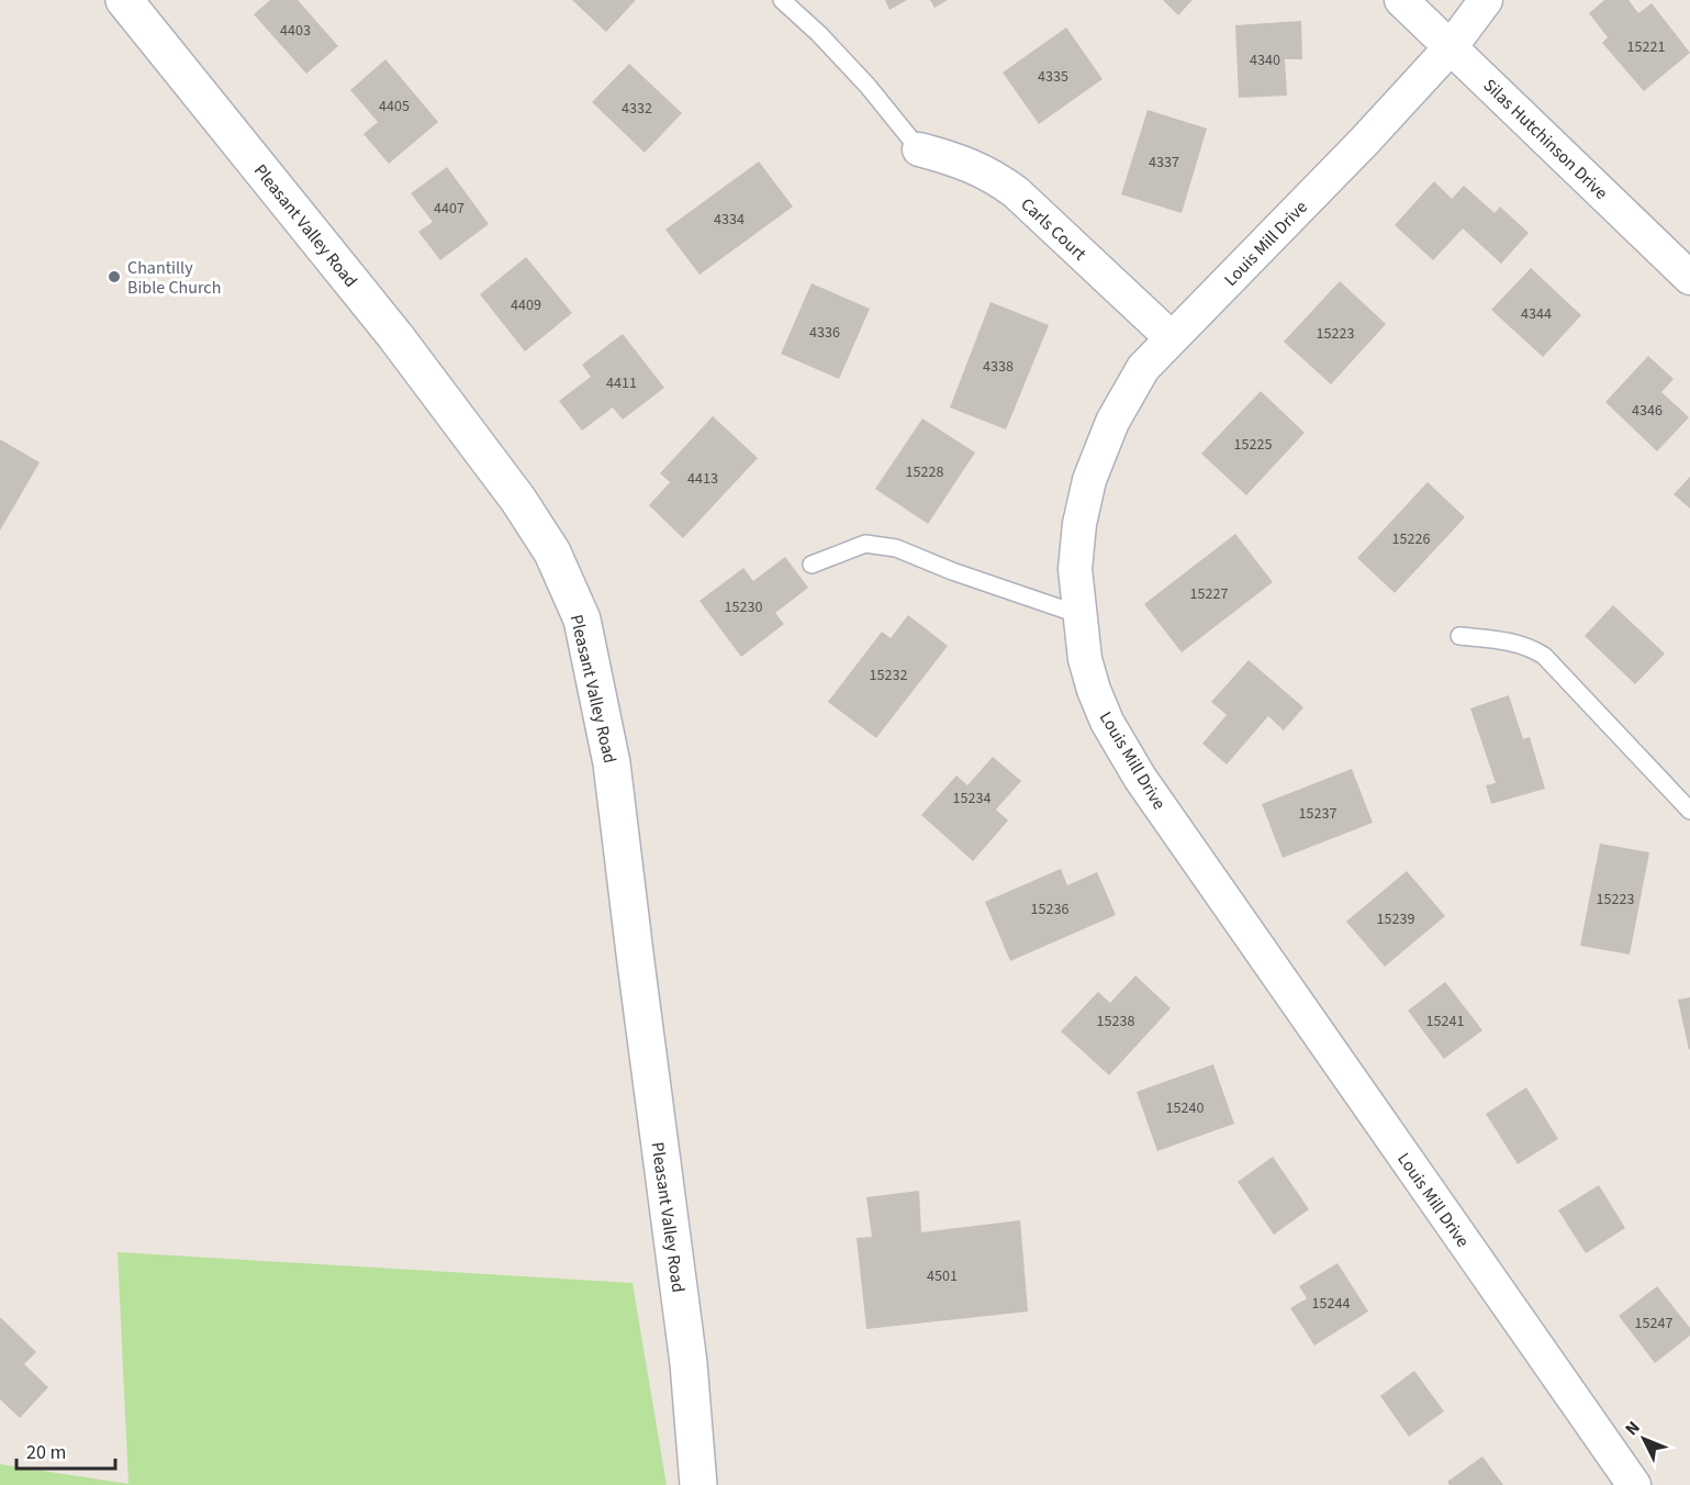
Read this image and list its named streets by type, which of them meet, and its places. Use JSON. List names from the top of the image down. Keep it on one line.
{"streets":{"main road":["Pleasant Valley Road"],"street":["Silas Hutchinson Drive","Carls Court","Louis Mill Drive"]},"crossings":[["Silas Hutchinson Drive","Louis Mill Drive"],["Carls Court","Louis Mill Drive"]],"places":["Chantilly Bible Church"],"house_numbers":["4403","15221","4340","4335","4405","4332","4337","4407","4334","4409","4344","4336","15223","4338","4411","4346","15225","15228","4413","15226","15227","15230","15232","15234","15237","15223","15236","15239","15238","15241","15240","4501","15244","15247"],"scale_bar":"20 m","north":"top left"}
